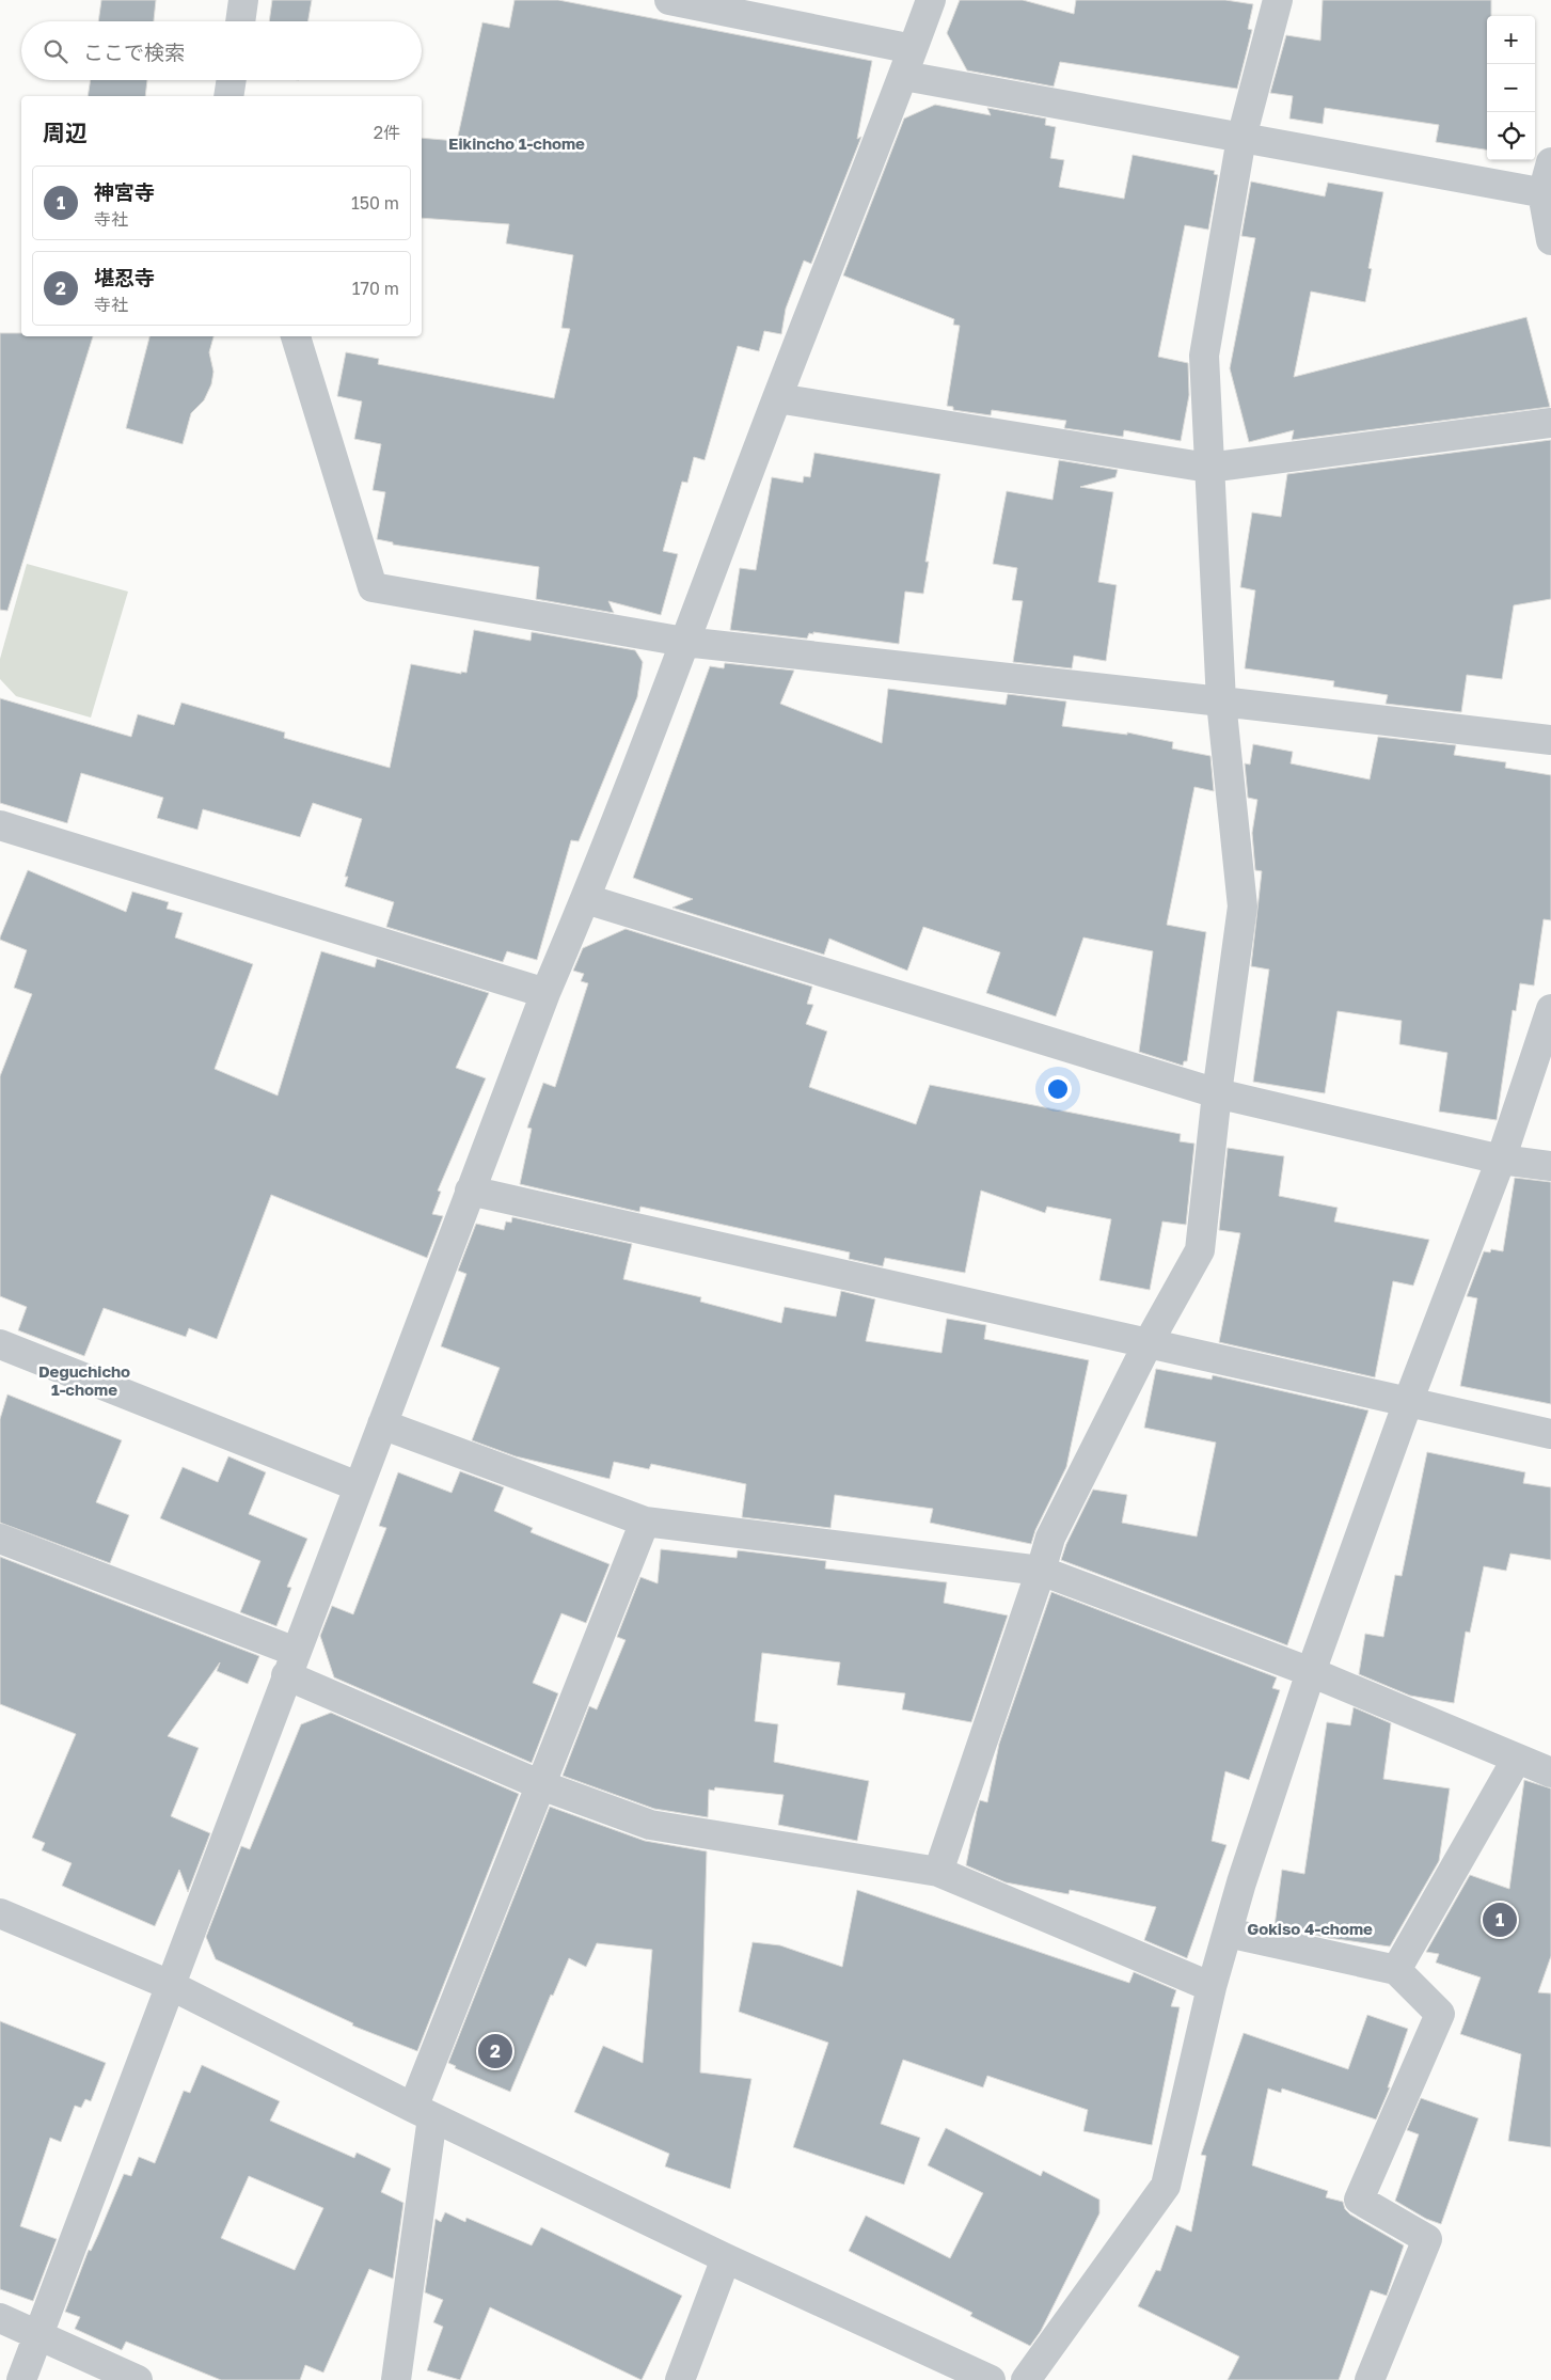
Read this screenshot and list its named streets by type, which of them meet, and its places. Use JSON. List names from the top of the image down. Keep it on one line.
{"districts":["Eikincho 1-chome","Deguchicho 1-chome","Gokiso 4-chome"],"page":{"map_buttons":["+","−"],"search":"ここで検索","heading":["周辺","2件"],"list":[{"mark":"1","name":"神宮寺","note":"寺社","value":"150 m"},{"mark":"2","name":"堪忍寺","note":"寺社","value":"170 m"}],"pins":["1","2"]}}
